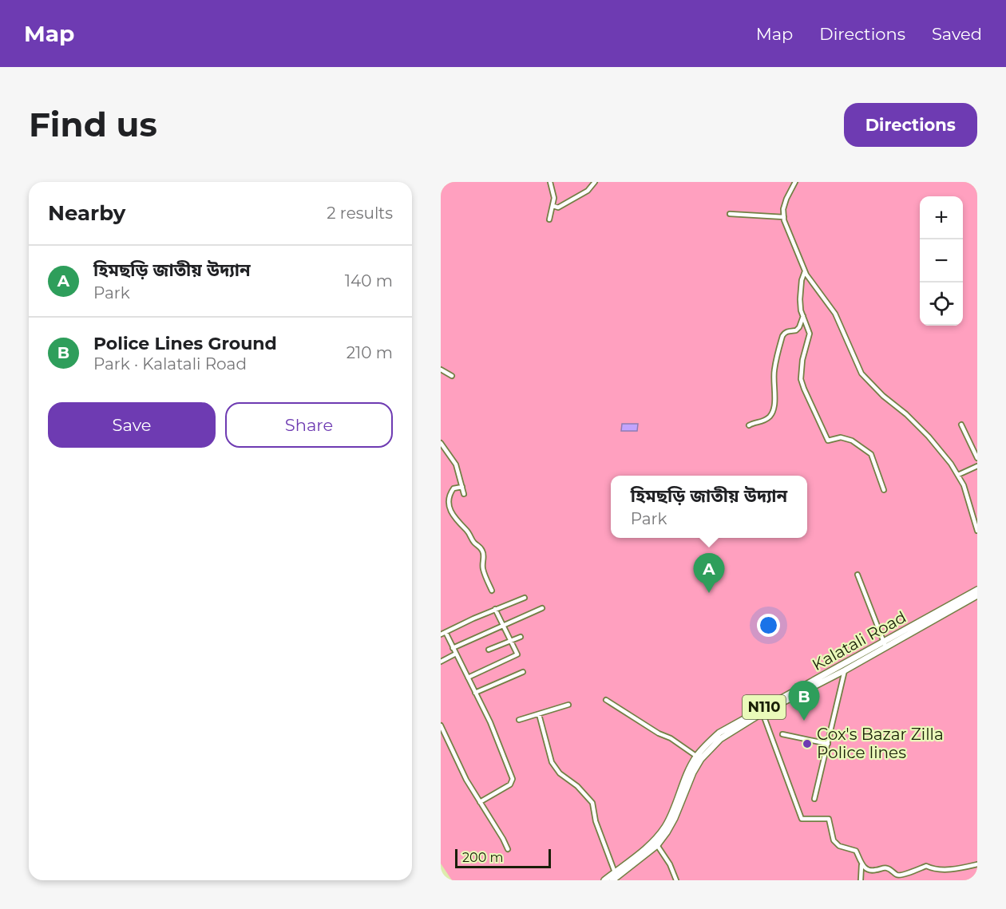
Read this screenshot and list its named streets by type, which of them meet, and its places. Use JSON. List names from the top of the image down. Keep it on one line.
{"streets":{"highway":["Kalatali Road","N110"]},"places":["Cox's Bazar Zilla Police lines"],"scale_bar":"200 m","page":{"header":"Map","nav":["Map","Directions","Saved"],"buttons":["Directions",["Save","Share"]],"title":"Find us","heading":["Nearby","2 results"],"map_buttons":["+","−"],"list":[{"mark":"A","name":"হিমছড়ি জাতীয় উদ্যান","note":"Park","value":"140 m"},{"mark":"B","name":"Police Lines Ground","note":"Park · Kalatali Road","value":"210 m"}],"popup":["হিমছড়ি জাতীয় উদ্যান","Park"],"pins":["A","B"],"scale":"200 m"}}
